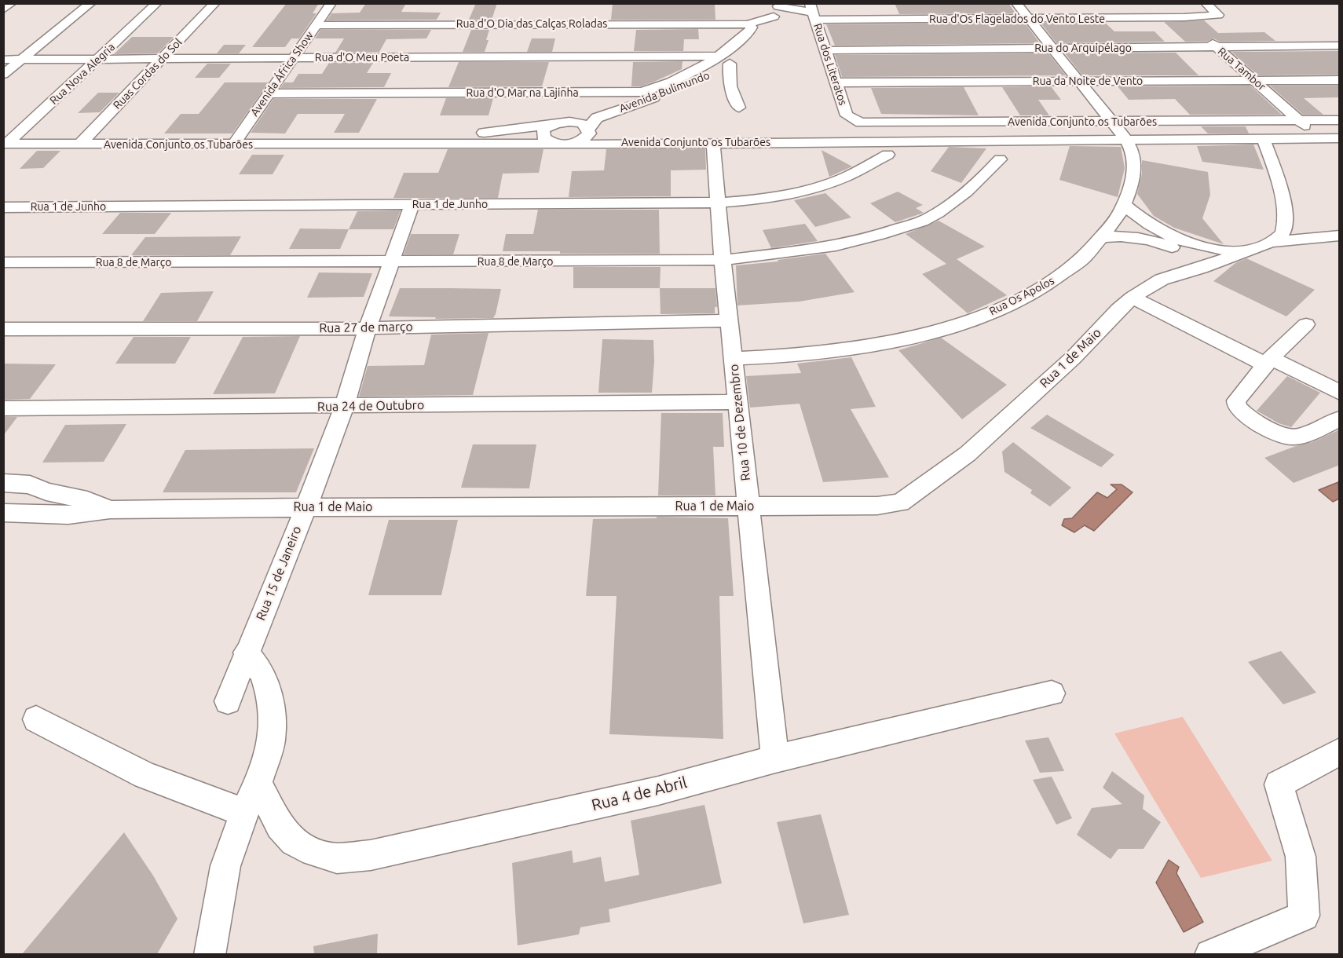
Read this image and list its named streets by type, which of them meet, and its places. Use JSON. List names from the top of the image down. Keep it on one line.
{"streets":{"street":["Rua d'Os Flagelados do Vento Leste","Rua d'O Dia das Calças Roladas","Rua do Arquipélago","Rua d'O Meu Poeta","Rua dos Literatos","Rua Tambor","Rua Nova Alegria","Ruas Cordas do Sol","Avenida África Show","Rua da Noite de Vento","Avenida Bulimundo","Rua d'O Mar na Lajinha","Avenida Conjunto os Tubarões","Rua 1 de Junho","Rua 8 de Março","Rua Os Apolos","Rua 27 de março","Rua 1 de Maio","Rua 24 de Outubro","Rua 10 de Dezembro","Rua 15 de Janeiro","Rua 4 de Abril"]},"crossings":[["Rua d'Os Flagelados do Vento Leste","Rua d'O Dia das Calças Roladas"],["Rua d'Os Flagelados do Vento Leste","Rua dos Literatos"],["Rua d'Os Flagelados do Vento Leste","Rua Tambor"],["Rua d'Os Flagelados do Vento Leste","Rua Os Apolos"],["Rua d'O Dia das Calças Roladas","Avenida África Show"],["Rua d'O Dia das Calças Roladas","Rua d'O Mar na Lajinha"],["Rua do Arquipélago","Rua dos Literatos"],["Rua do Arquipélago","Rua Tambor"],["Rua do Arquipélago","Rua Os Apolos"],["Rua d'O Meu Poeta","Rua Nova Alegria"],["Rua d'O Meu Poeta","Ruas Cordas do Sol"],["Rua d'O Meu Poeta","Avenida África Show"],["Rua d'O Meu Poeta","Avenida Bulimundo"],["Rua d'O Meu Poeta","Rua d'O Mar na Lajinha"],["Rua dos Literatos","Rua da Noite de Vento"],["Rua dos Literatos","Avenida Conjunto os Tubarões"],["Rua Tambor","Rua da Noite de Vento"],["Rua Tambor","Avenida Conjunto os Tubarões"],["Rua Nova Alegria","Avenida Conjunto os Tubarões"],["Ruas Cordas do Sol","Avenida Conjunto os Tubarões"],["Avenida África Show","Rua d'O Mar na Lajinha"],["Avenida África Show","Avenida Conjunto os Tubarões"],["Rua da Noite de Vento","Rua Os Apolos"],["Avenida Bulimundo","Rua d'O Mar na Lajinha"],["Avenida Conjunto os Tubarões","Rua Os Apolos"],["Avenida Conjunto os Tubarões","Rua 10 de Dezembro"],["Rua 1 de Junho","Rua 10 de Dezembro"],["Rua 1 de Junho","Rua 15 de Janeiro"],["Rua 8 de Março","Rua 10 de Dezembro"],["Rua 8 de Março","Rua 15 de Janeiro"],["Rua Os Apolos","Rua 10 de Dezembro"],["Rua 27 de março","Rua 10 de Dezembro"],["Rua 27 de março","Rua 15 de Janeiro"],["Rua 1 de Maio","Rua 10 de Dezembro"],["Rua 1 de Maio","Rua 15 de Janeiro"],["Rua 24 de Outubro","Rua 10 de Dezembro"],["Rua 24 de Outubro","Rua 15 de Janeiro"],["Rua 10 de Dezembro","Rua 4 de Abril"]]}
